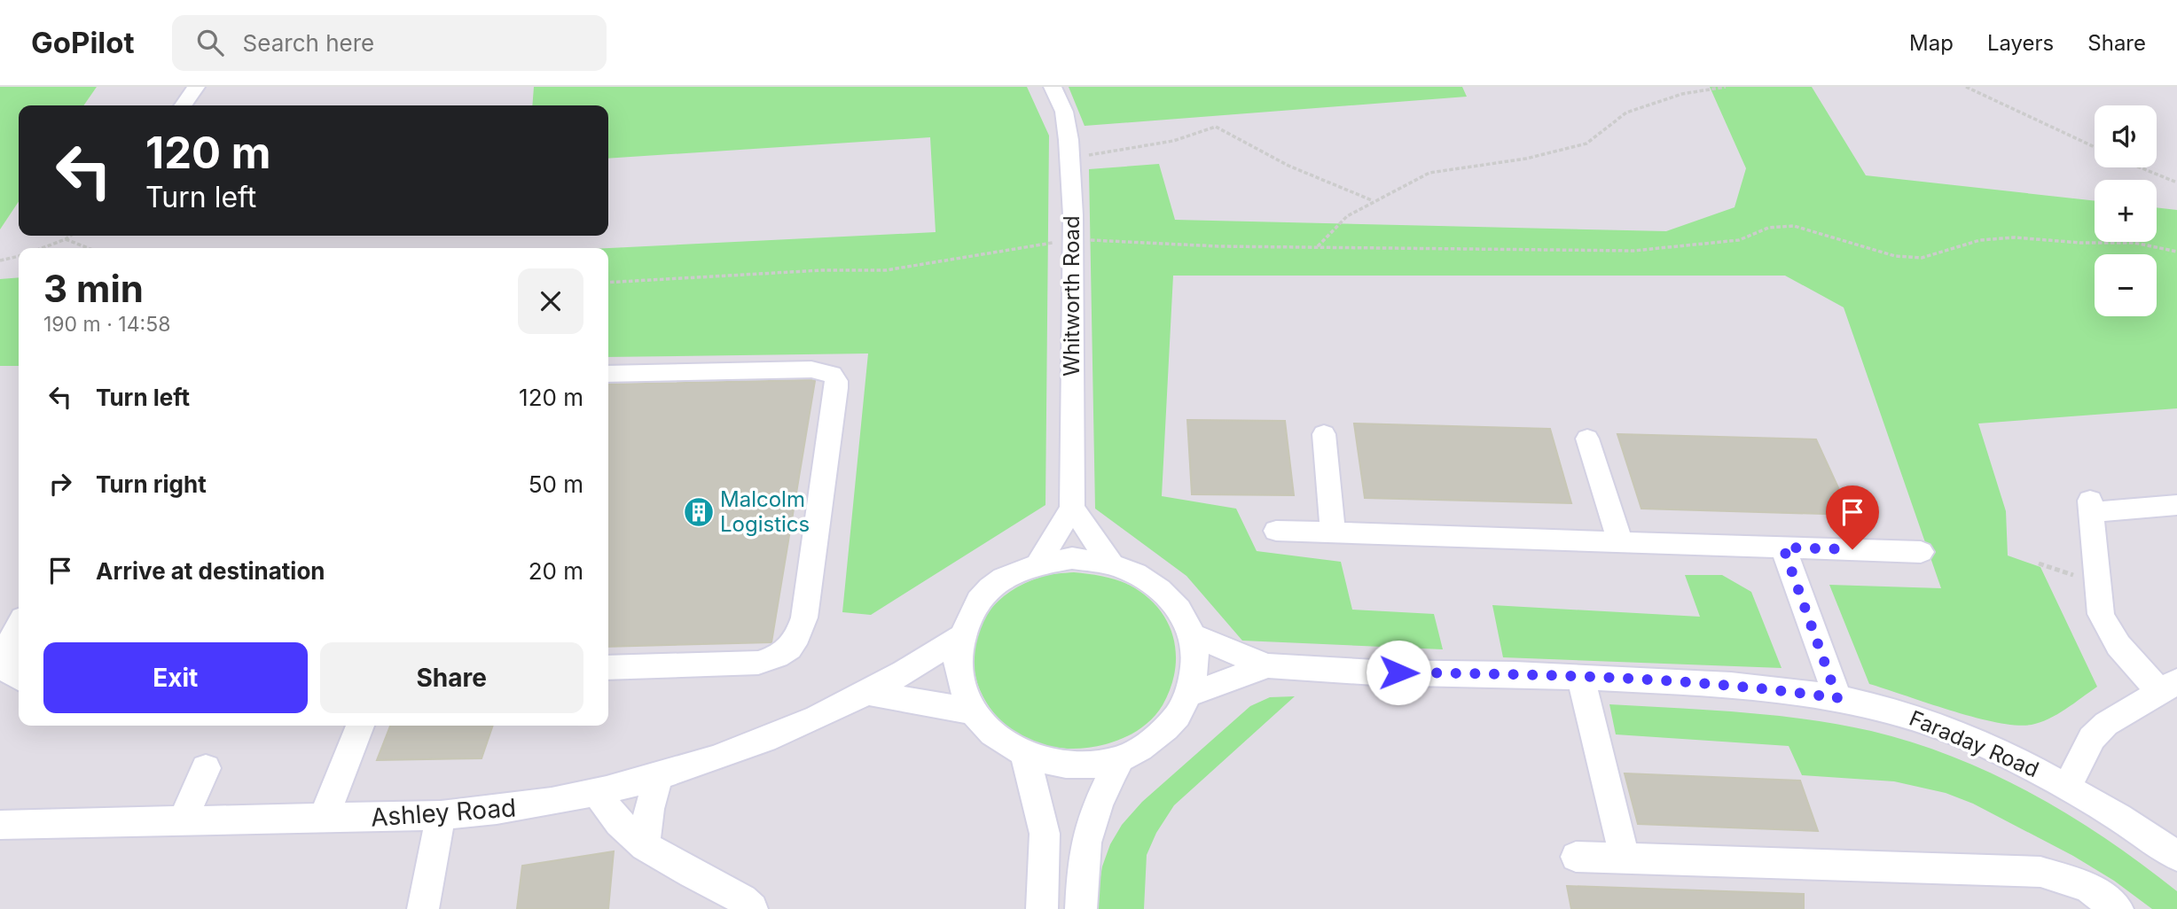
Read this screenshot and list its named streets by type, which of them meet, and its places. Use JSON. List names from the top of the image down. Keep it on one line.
{"streets":{"street":["Whitworth Road","Faraday Road","Ashley Road"]},"places":{"building":["Malcolm Logistics"]},"page":{"header":"GoPilot","search":"Search here","nav":["Map","Layers","Share"],"map_buttons":["+","−"],"turn":["120 m","Turn left"],"heading":["3 min","190 m · 14:58"],"list":[{"name":"Turn left","value":"120 m"},{"name":"Turn right","value":"50 m"},{"name":"Arrive at destination","value":"20 m"}],"buttons":["Exit","Share"]}}
